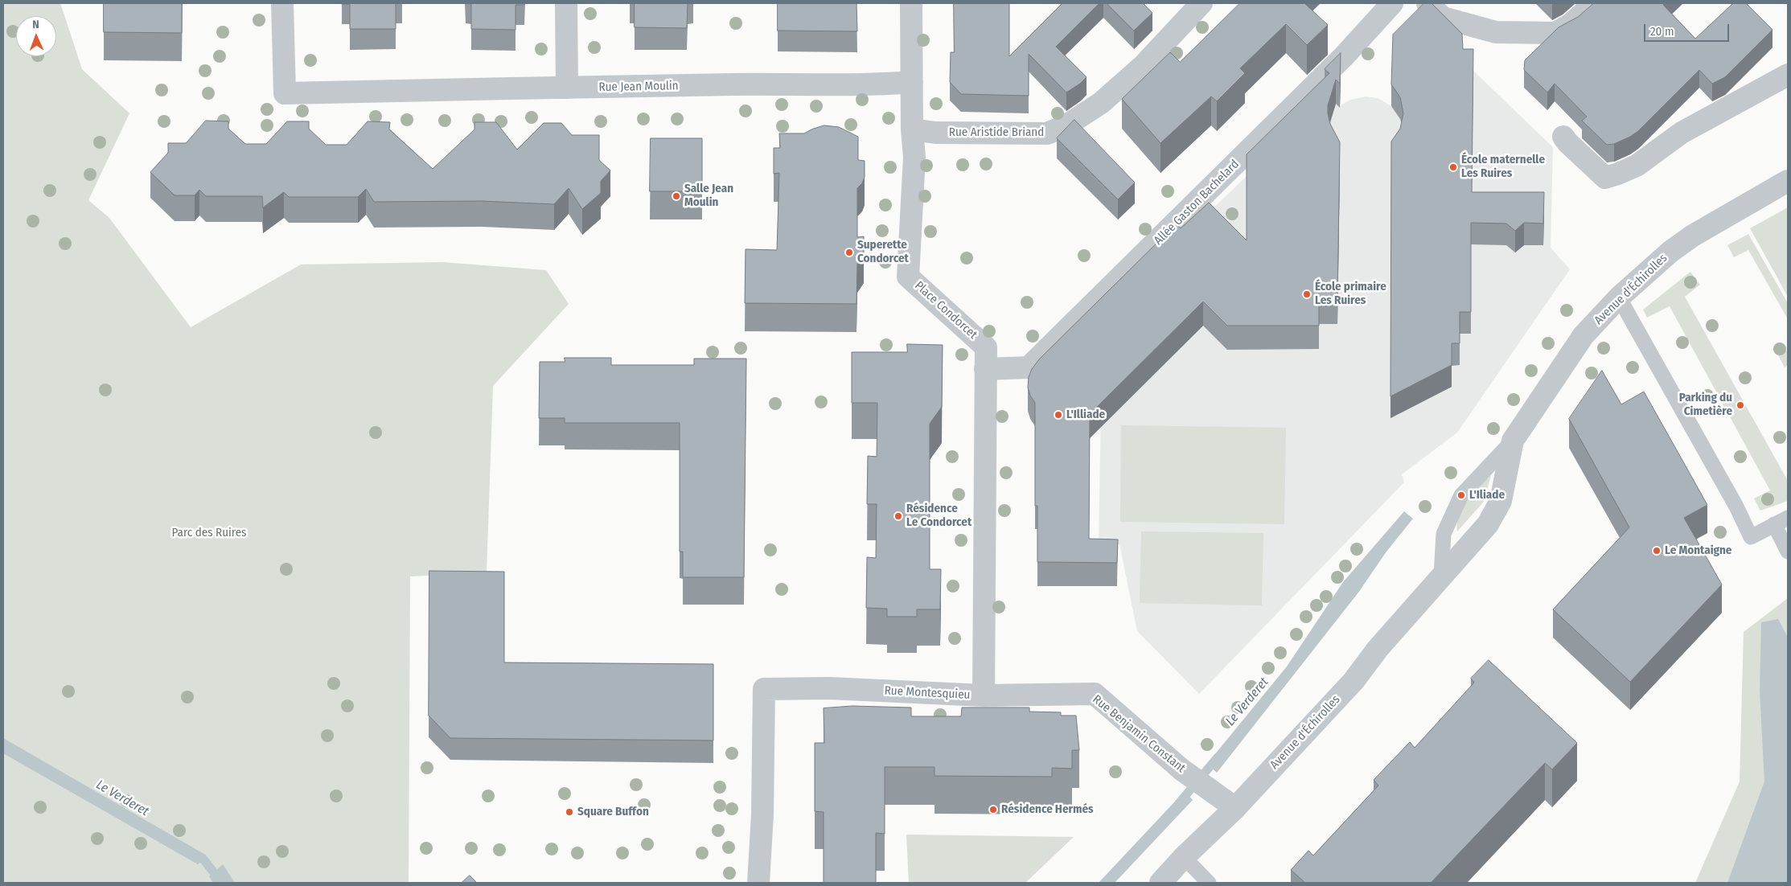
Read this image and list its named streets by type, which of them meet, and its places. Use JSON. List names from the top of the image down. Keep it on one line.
{"streets":{"street":["Rue Jean Moulin","Rue Aristide Briand","Allée Gaston Bachelard","Avenue d'Échirolles","Place Condorcet","Rue Montesquieu","Rue Benjamin Constant"]},"crossings":[["Rue Aristide Briand","Place Condorcet"],["Allée Gaston Bachelard","Place Condorcet"],["Allée Gaston Bachelard","Rue Montesquieu"],["Avenue d'Échirolles","Rue Benjamin Constant"],["Place Condorcet","Rue Montesquieu"],["Rue Montesquieu","Rue Benjamin Constant"]],"water":["Le Verderet"],"parks":["Parc des Ruires"],"places":["École maternelle Les Ruires","Salle Jean Moulin","Superette Condorcet","École primaire Les Ruires","Parking du Cimetière","L'Illiade","L'Iliade","Résidence Le Condorcet","Le Montaigne","Résidence Hermés","Square Buffon"],"scale_bar":"20 m","north":"top"}
